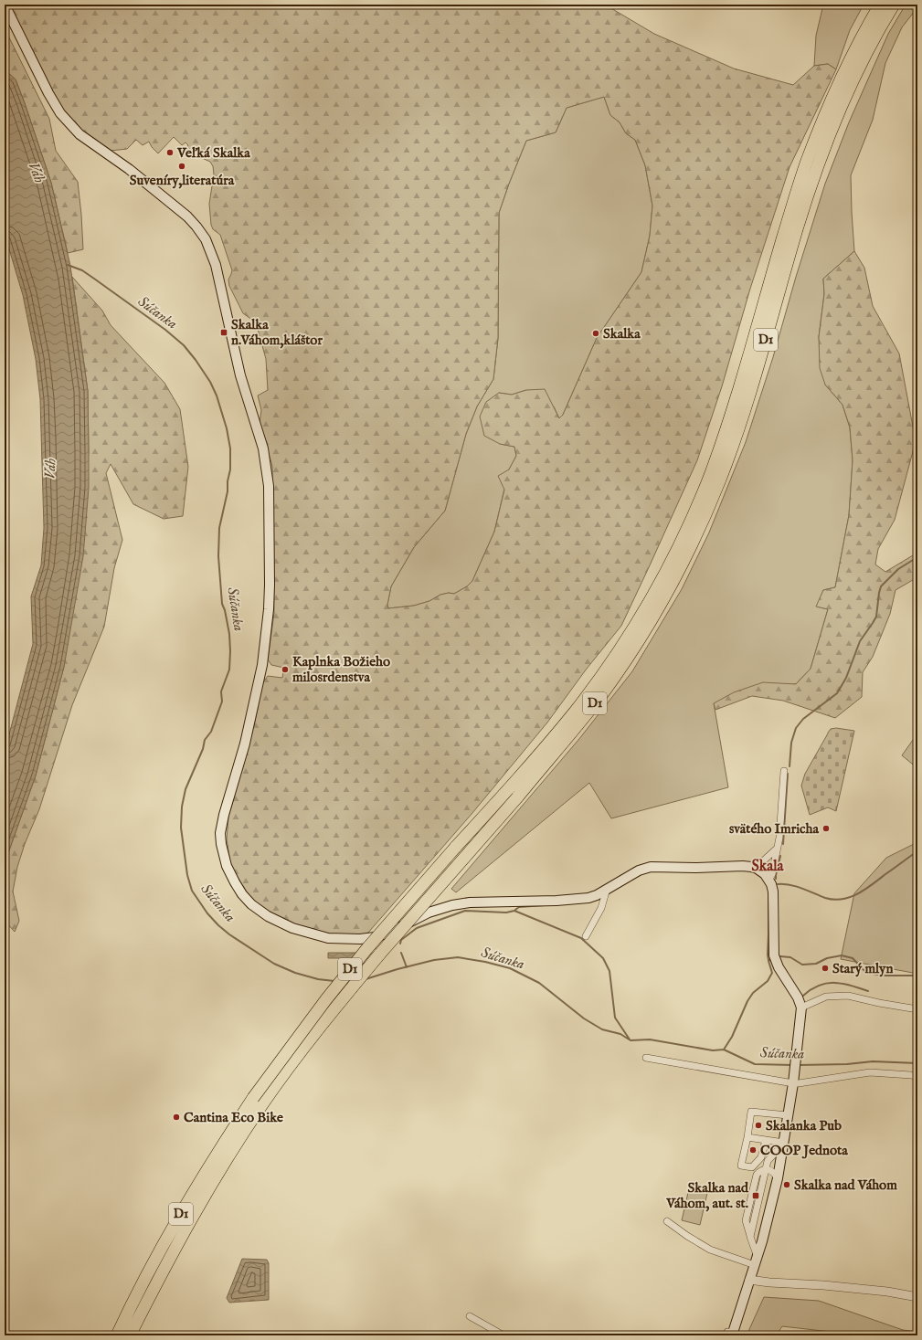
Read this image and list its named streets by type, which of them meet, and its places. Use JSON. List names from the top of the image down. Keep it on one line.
{"streets":{"highway":["D1"]},"districts":["Skala"],"water":["Váh","Súčanka"],"places":{"other":["Veľká Skalka","Suveníry,literatúra","Skalka","Kaplnka Božieho milosrdenstva","svätého Imricha","Starý mlyn","Cantina Eco Bike","Skalanka Pub","COOP Jednota","Skalka nad Váhom"],"transit":["Skalka n.Váhom,kláštor","Skalka nad Váhom, aut. st."]}}
